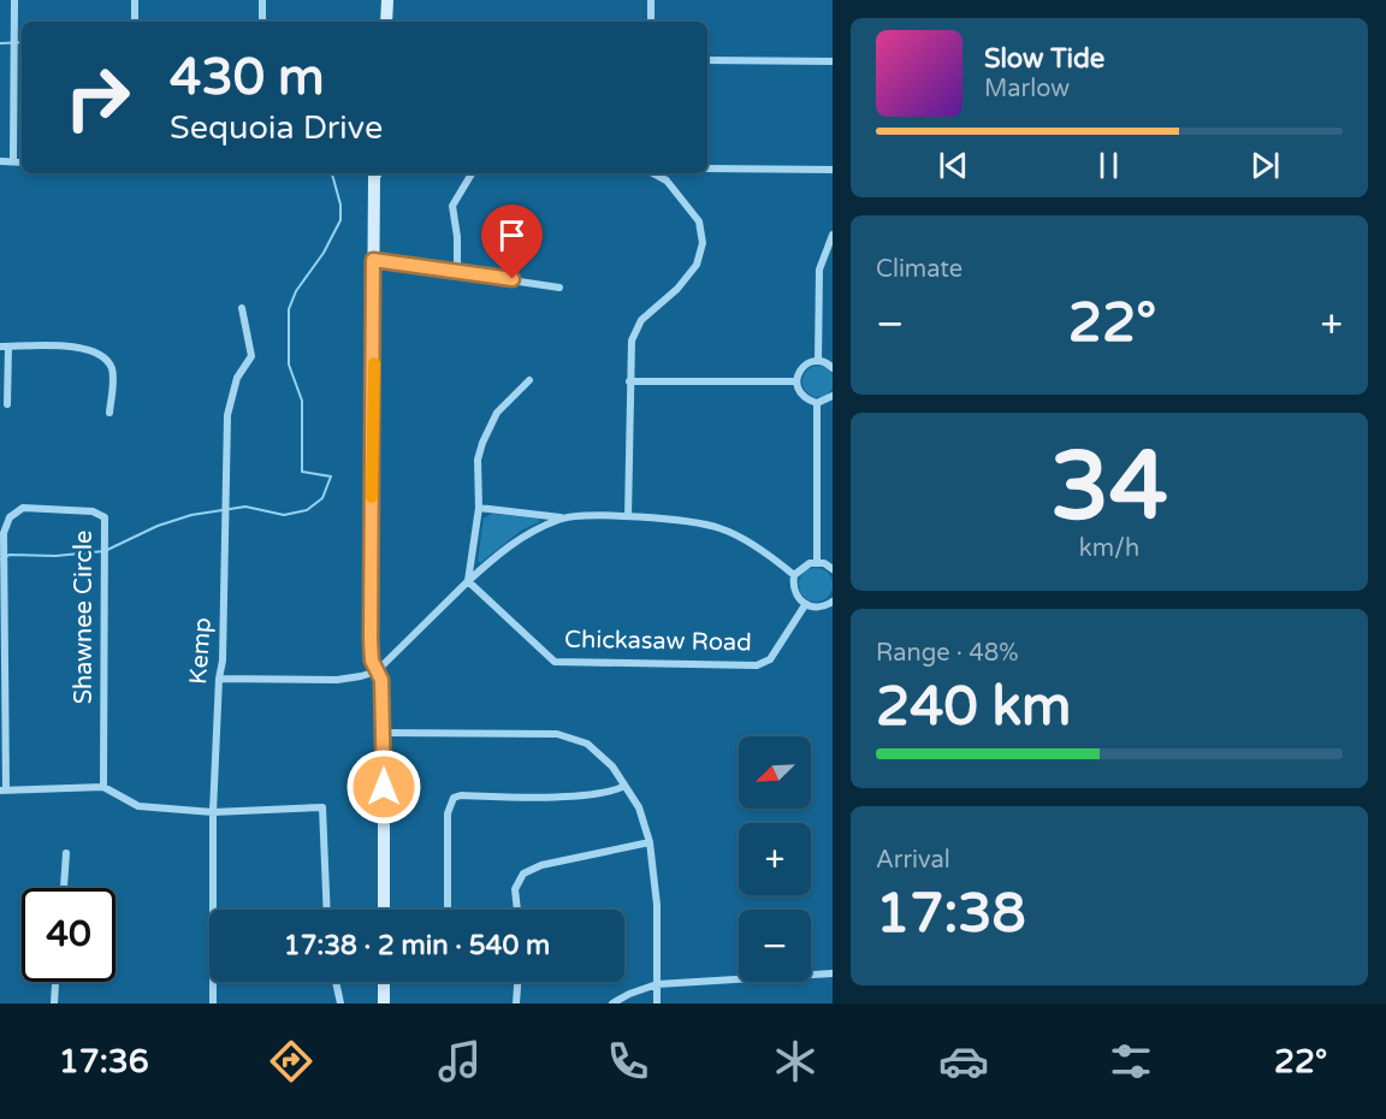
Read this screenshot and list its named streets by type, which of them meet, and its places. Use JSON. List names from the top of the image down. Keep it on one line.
{"streets":{"street":["Shawnee Circle","Chickasaw Road","Kemp"]},"north":"bottom left","page":{"turn":["430 m","Sequoia Drive"],"song":["Slow Tide","Marlow"],"tile":["Climate",["34","km/h"],["Range · 48%","240 km"],["Arrival","17:38"]],"heat":["−","22°","+"],"map_buttons":["+","−"],"limit":"40","trip":"17:38 · 2 min · 540 m","tabs":["17:36","22°"]}}
